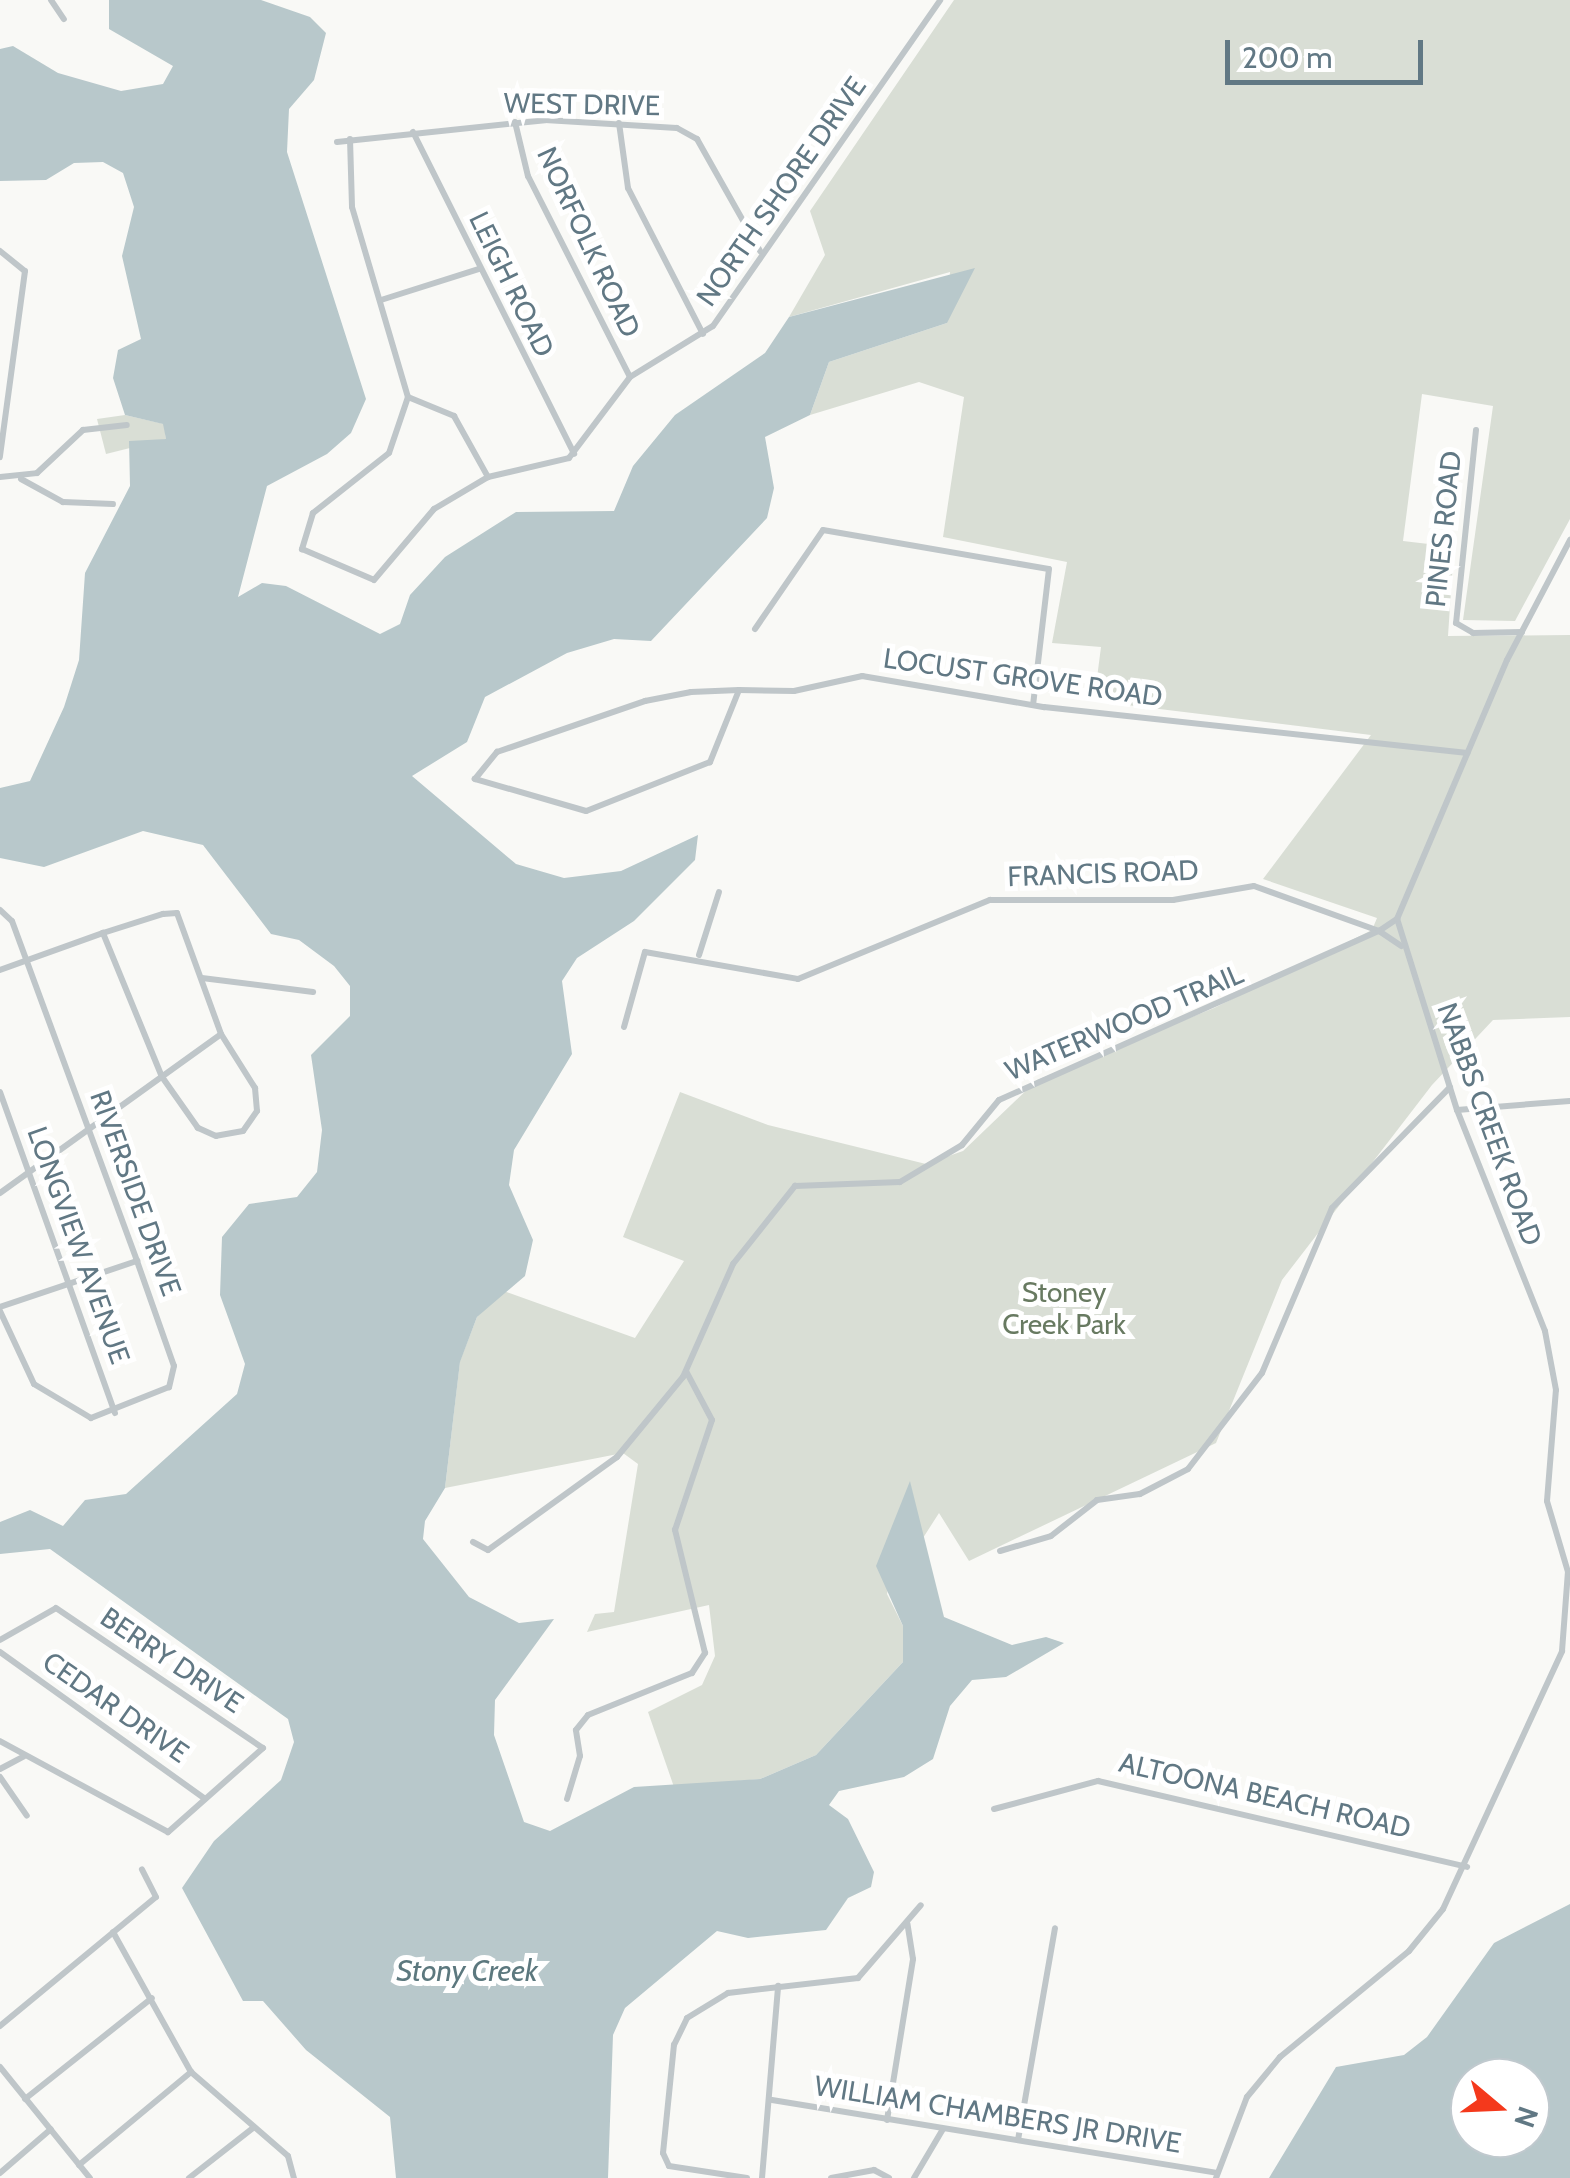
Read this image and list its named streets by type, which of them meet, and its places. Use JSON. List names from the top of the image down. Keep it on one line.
{"streets":{"street":["WEST DRIVE","NORTH SHORE DRIVE","NORFOLK ROAD","LEIGH ROAD","PINES ROAD","LOCUST GROVE ROAD","FRANCIS ROAD","WATERWOOD TRAIL","NABBS CREEK ROAD","RIVERSIDE DRIVE","LONGVIEW AVENUE","BERRY DRIVE","CEDAR DRIVE","ALTOONA BEACH ROAD","WILLIAM CHAMBERS JR DRIVE"]},"crossings":[["WEST DRIVE","NORTH SHORE DRIVE"],["WEST DRIVE","NORFOLK ROAD"],["WEST DRIVE","LEIGH ROAD"],["NORTH SHORE DRIVE","NORFOLK ROAD"],["NORTH SHORE DRIVE","LEIGH ROAD"],["FRANCIS ROAD","WATERWOOD TRAIL"],["NABBS CREEK ROAD","ALTOONA BEACH ROAD"],["NABBS CREEK ROAD","WILLIAM CHAMBERS JR DRIVE"],["RIVERSIDE DRIVE","LONGVIEW AVENUE"],["BERRY DRIVE","CEDAR DRIVE"]],"water":["Stony Creek"],"parks":["Stoney Creek Park"],"scale_bar":"200 m","north":"right"}
